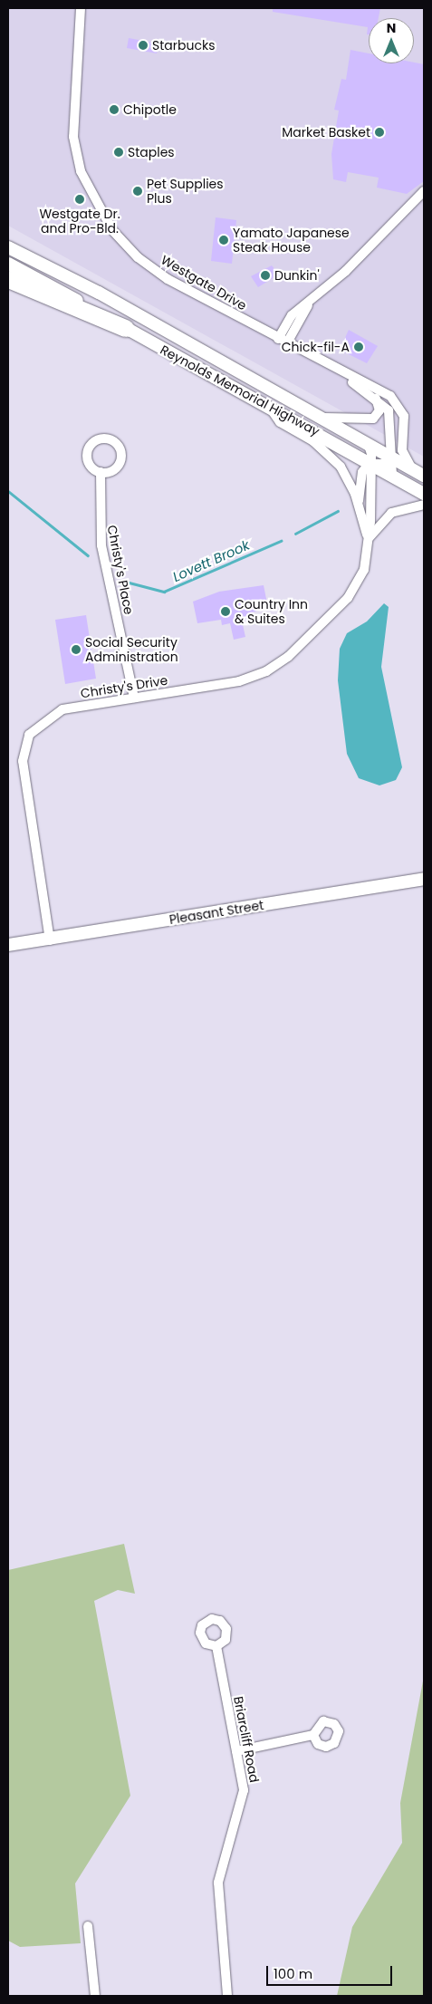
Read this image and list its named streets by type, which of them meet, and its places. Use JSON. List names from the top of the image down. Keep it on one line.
{"streets":{"main road":["Reynolds Memorial Highway","Pleasant Street"],"street":["Westgate Drive","Christy's Place","Christy's Drive","Briarcliff Road"]},"crossings":[["Westgate Drive","Reynolds Memorial Highway"],["Reynolds Memorial Highway","Christy's Drive"],["Christy's Place","Christy's Drive"],["Christy's Drive","Pleasant Street"]],"water":["Lovett Brook"],"places":["Starbucks","Chipotle","Market Basket","Staples","Pet Supplies Plus","Westgate Dr. and Pro-Bld.","Yamato Japanese Steak House","Dunkin'","Chick-fil-A","Country Inn & Suites","Social Security Administration"],"scale_bar":"100 m","north":"top"}
